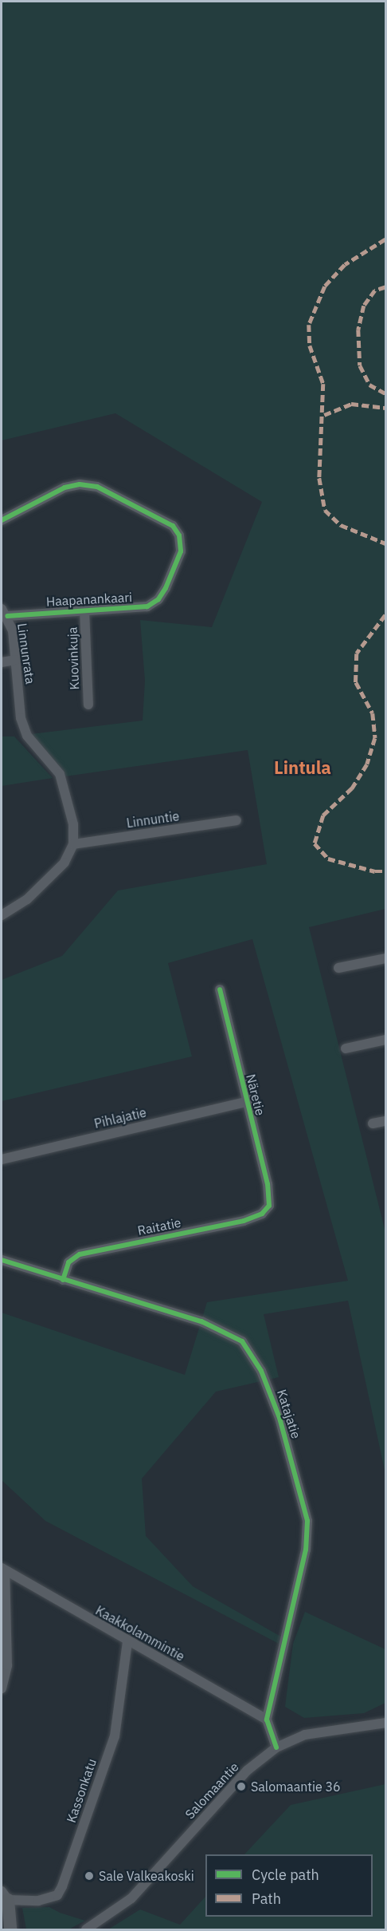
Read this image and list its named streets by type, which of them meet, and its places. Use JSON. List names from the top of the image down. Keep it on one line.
{"streets":{"street":["Haapanankaari","Linnunrata","Kuovinkuja","Linnuntie","Näretie","Pihlajatie","Raitatie","Katajatie","Kaakkolammintie","Kassonkatu","Salomaantie"]},"crossings":[["Haapanankaari","Linnunrata"],["Haapanankaari","Kuovinkuja"],["Linnunrata","Linnuntie"],["Näretie","Pihlajatie"],["Näretie","Raitatie"],["Raitatie","Katajatie"],["Katajatie","Kaakkolammintie"],["Kaakkolammintie","Kassonkatu"]],"districts":["Lintula"],"places":["Salomaantie 36","Sale Valkeakoski"],"legend":["Cycle path","Path"]}
